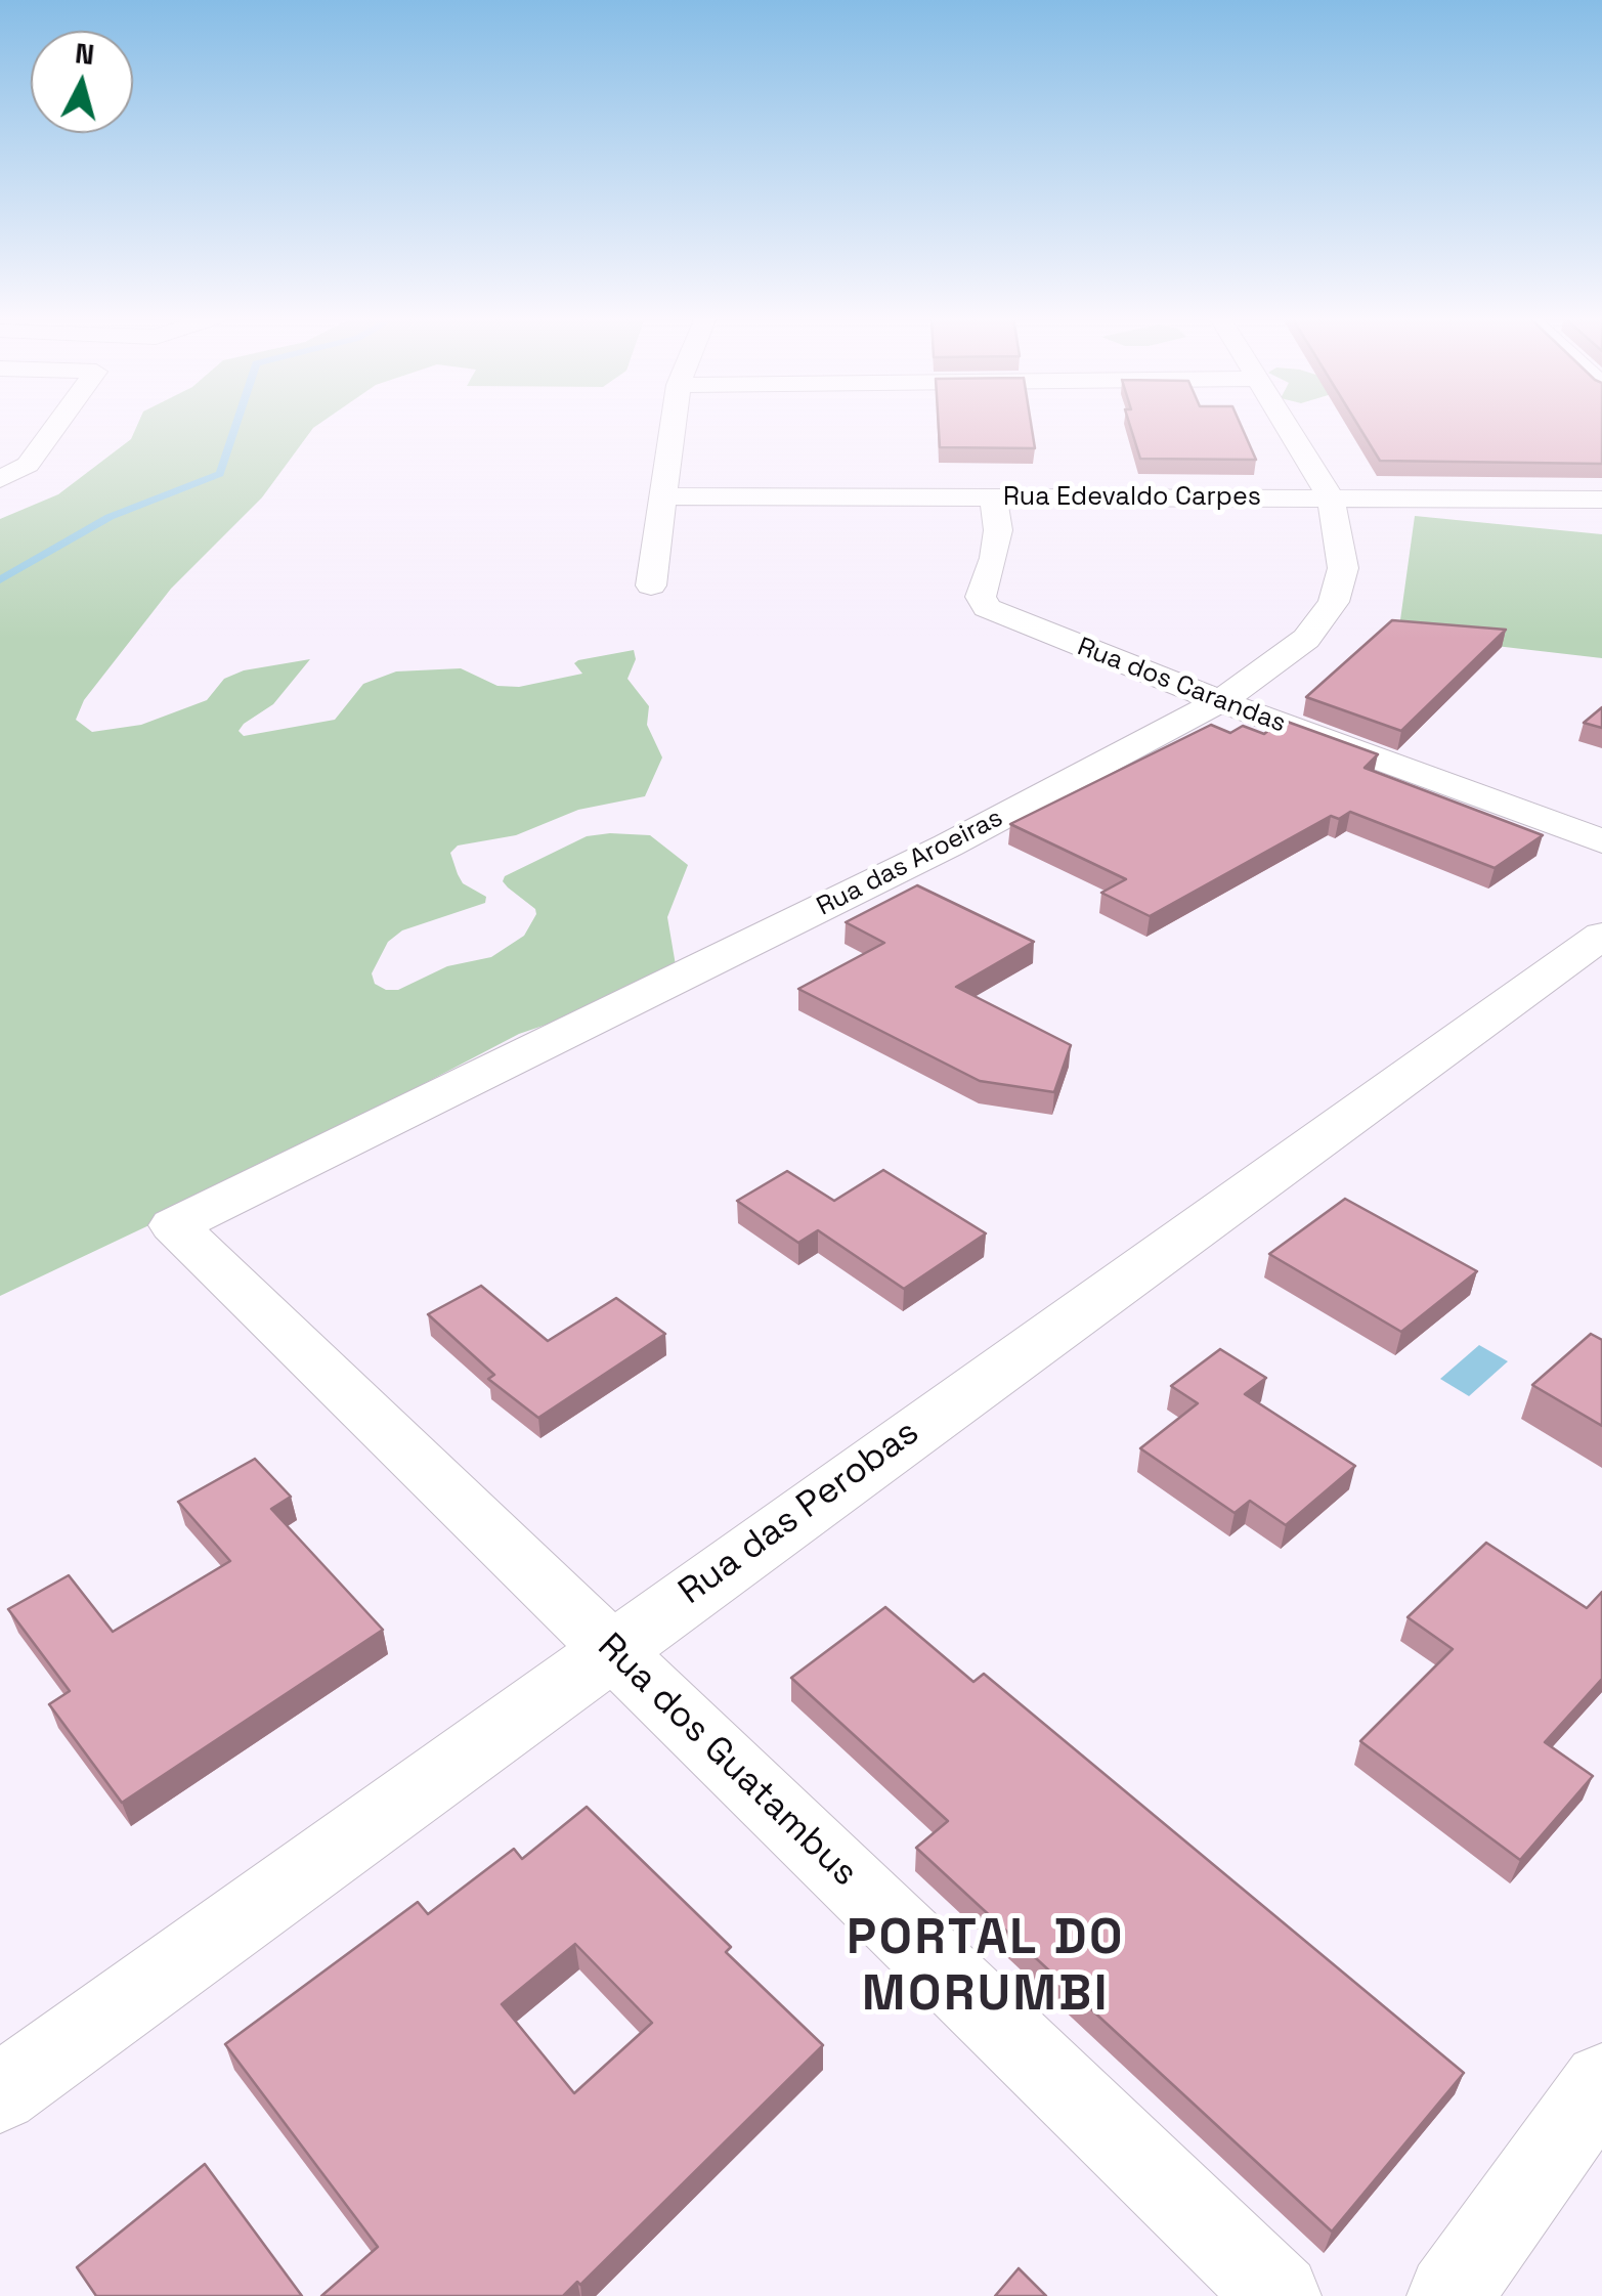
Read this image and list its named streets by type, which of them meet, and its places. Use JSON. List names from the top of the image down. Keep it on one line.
{"streets":{"street":["Rua Edevaldo Carpes","Rua dos Carandas","Rua das Aroeiras","Rua das Perobas","Rua dos Guatambus"]},"crossings":[["Rua Edevaldo Carpes","Rua dos Carandas"],["Rua Edevaldo Carpes","Rua das Aroeiras"],["Rua dos Carandas","Rua das Aroeiras"],["Rua das Aroeiras","Rua dos Guatambus"],["Rua das Perobas","Rua dos Guatambus"]],"districts":["PORTAL DO MORUMBI"],"north":"top"}
